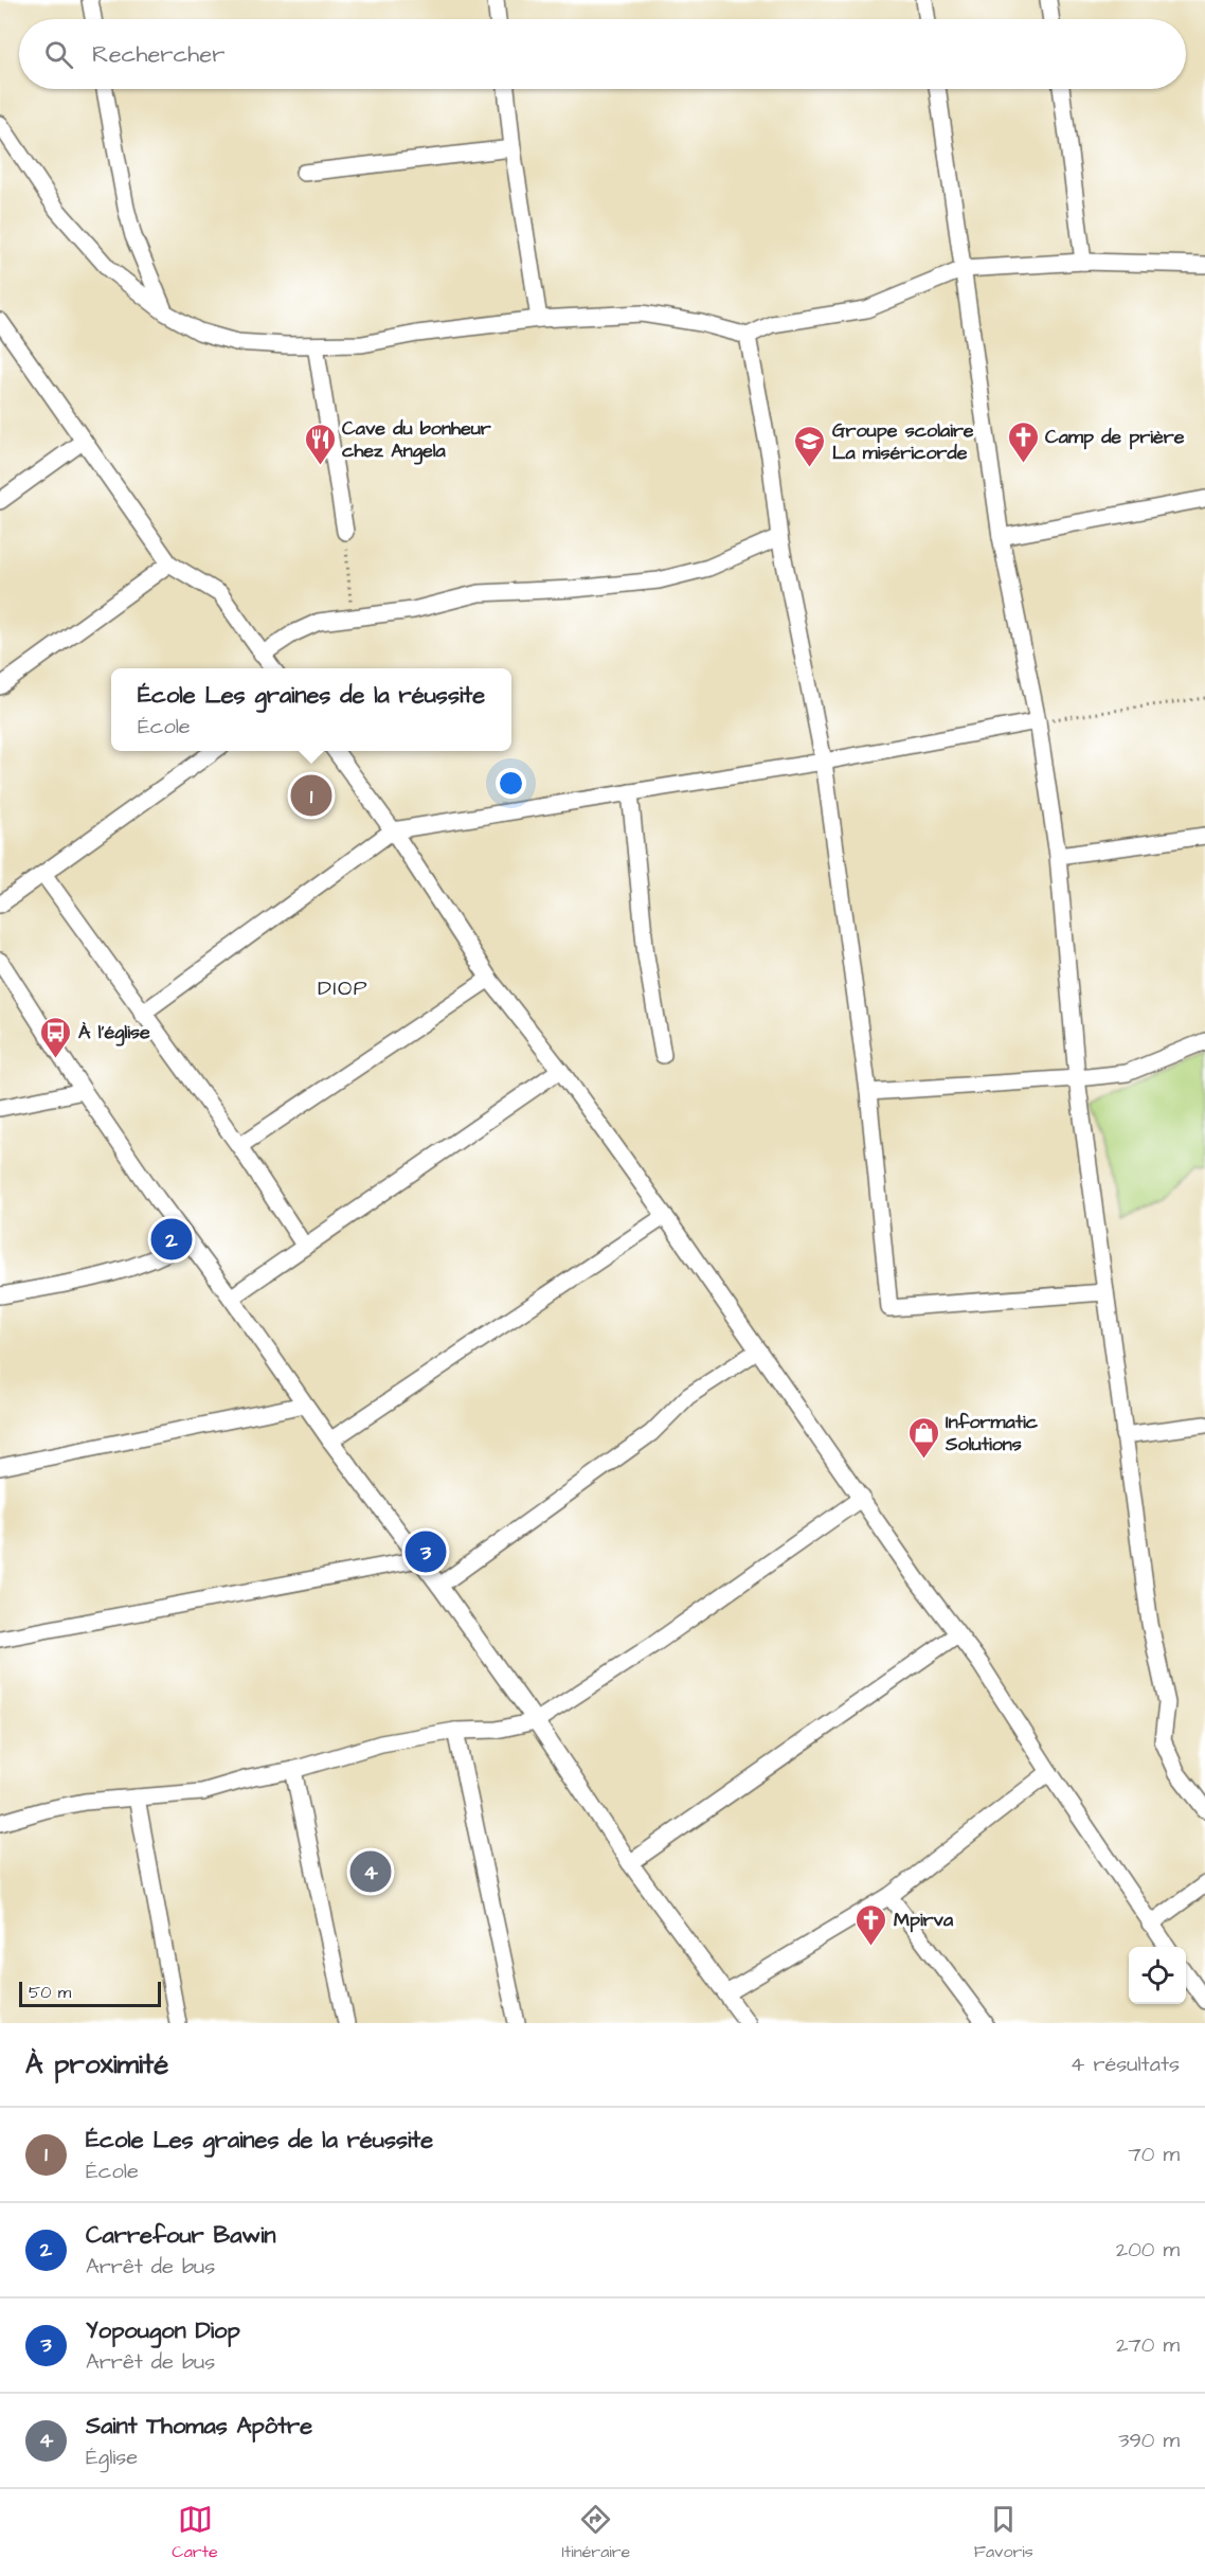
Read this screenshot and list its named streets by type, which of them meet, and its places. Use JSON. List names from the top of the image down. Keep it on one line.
{"districts":["DIOP"],"places":{"church":["Camp de prière","Mpirva"],"restaurant":["Cave du bonheur chez Angela"],"school or university":["Groupe scolaire La miséricorde"],"bus stop":["À l'église"],"shop":["Informatic Solutions"]},"scale_bar":"50 m","page":{"search":"Rechercher","popup":["École Les graines de la réussite","École"],"pins":["1","2","3","4"],"scale":"50 m","heading":["À proximité","4 résultats"],"list":[{"mark":"1","name":"École Les graines de la réussite","note":"École","value":"70 m"},{"mark":"2","name":"Carrefour Bawin","note":"Arrêt de bus","value":"200 m"},{"mark":"3","name":"Yopougon Diop","note":"Arrêt de bus","value":"270 m"},{"mark":"4","name":"Saint Thomas Apôtre","note":"Église","value":"390 m"}],"nav":["Carte","Itinéraire","Favoris"]}}
